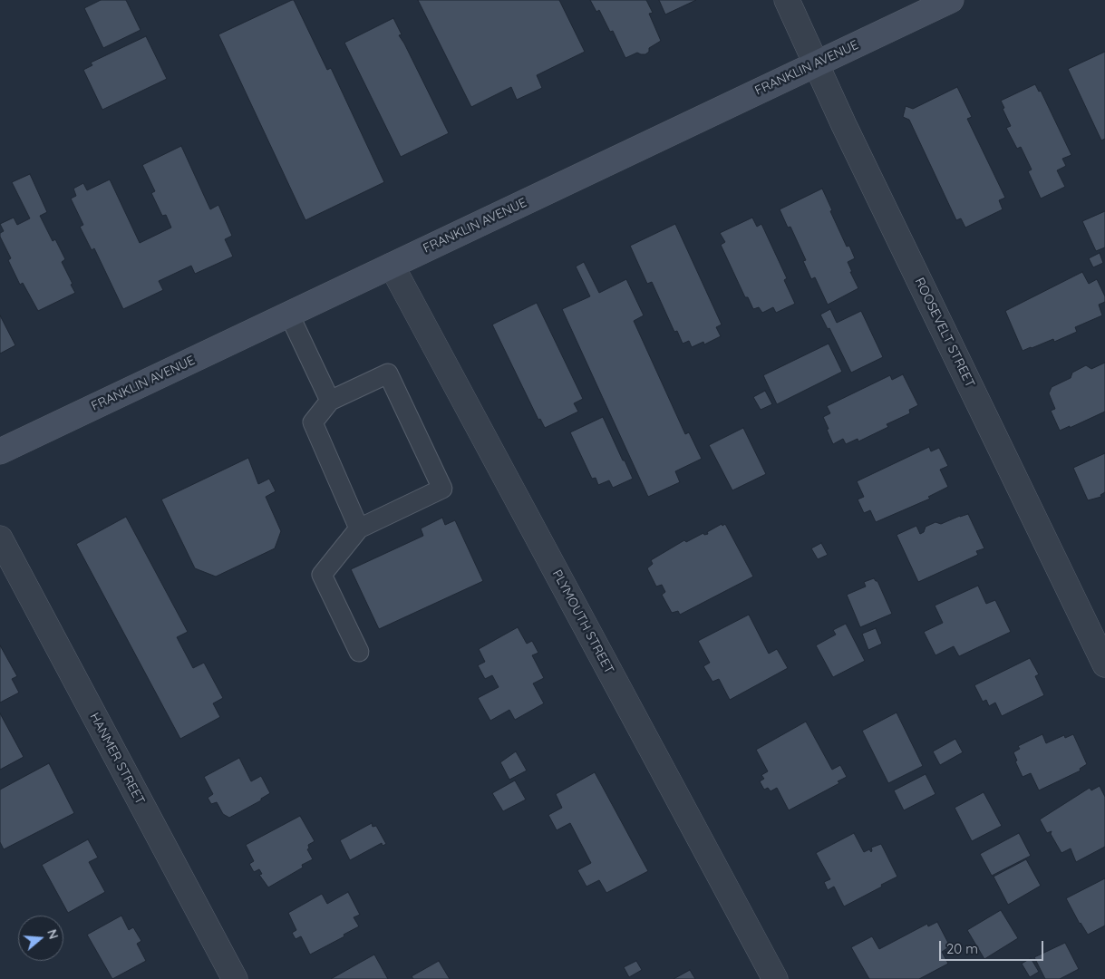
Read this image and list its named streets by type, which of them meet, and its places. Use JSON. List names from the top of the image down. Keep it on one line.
{"streets":{"main road":["FRANKLIN AVENUE"],"street":["ROOSEVELT STREET","PLYMOUTH STREET","HANMER STREET"]},"crossings":[["FRANKLIN AVENUE","ROOSEVELT STREET"],["FRANKLIN AVENUE","PLYMOUTH STREET"]],"scale_bar":"20 m","north":"right"}
